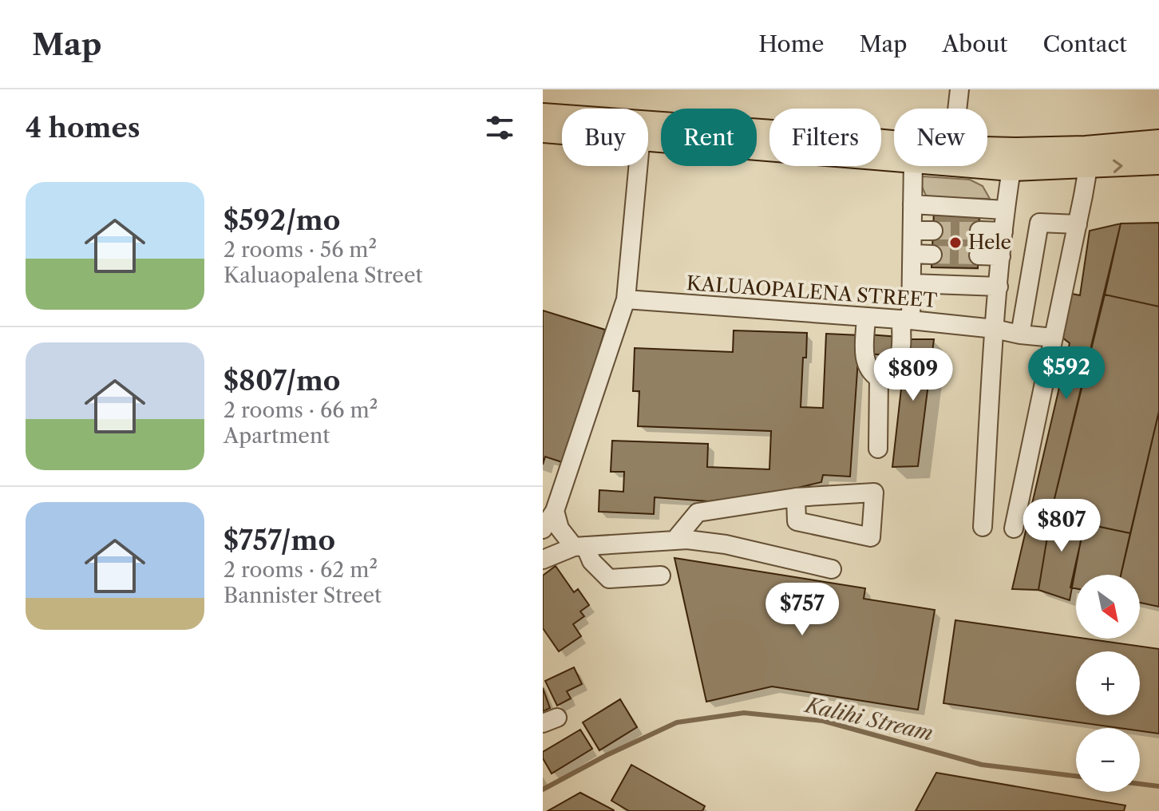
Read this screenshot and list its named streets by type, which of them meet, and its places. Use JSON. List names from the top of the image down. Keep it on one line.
{"streets":{"street":["KALUAOPALENA STREET"]},"water":["Kalihi Stream"],"places":["Hele"],"north":"bottom right","page":{"header":"Map","nav":["Home","Map","About","Contact"],"heading":"4 homes","chip":["Buy","Rent","Filters","New"],"list":[{"name":"$592/mo","note":"2 rooms · 56 m² · Kaluaopalena Street"},{"name":"$807/mo","note":"2 rooms · 66 m² · Apartment"},{"name":"$757/mo","note":"2 rooms · 62 m² · Bannister Street"}],"price":["$592","$809","$807","$757"],"map_buttons":["+","−"]}}
